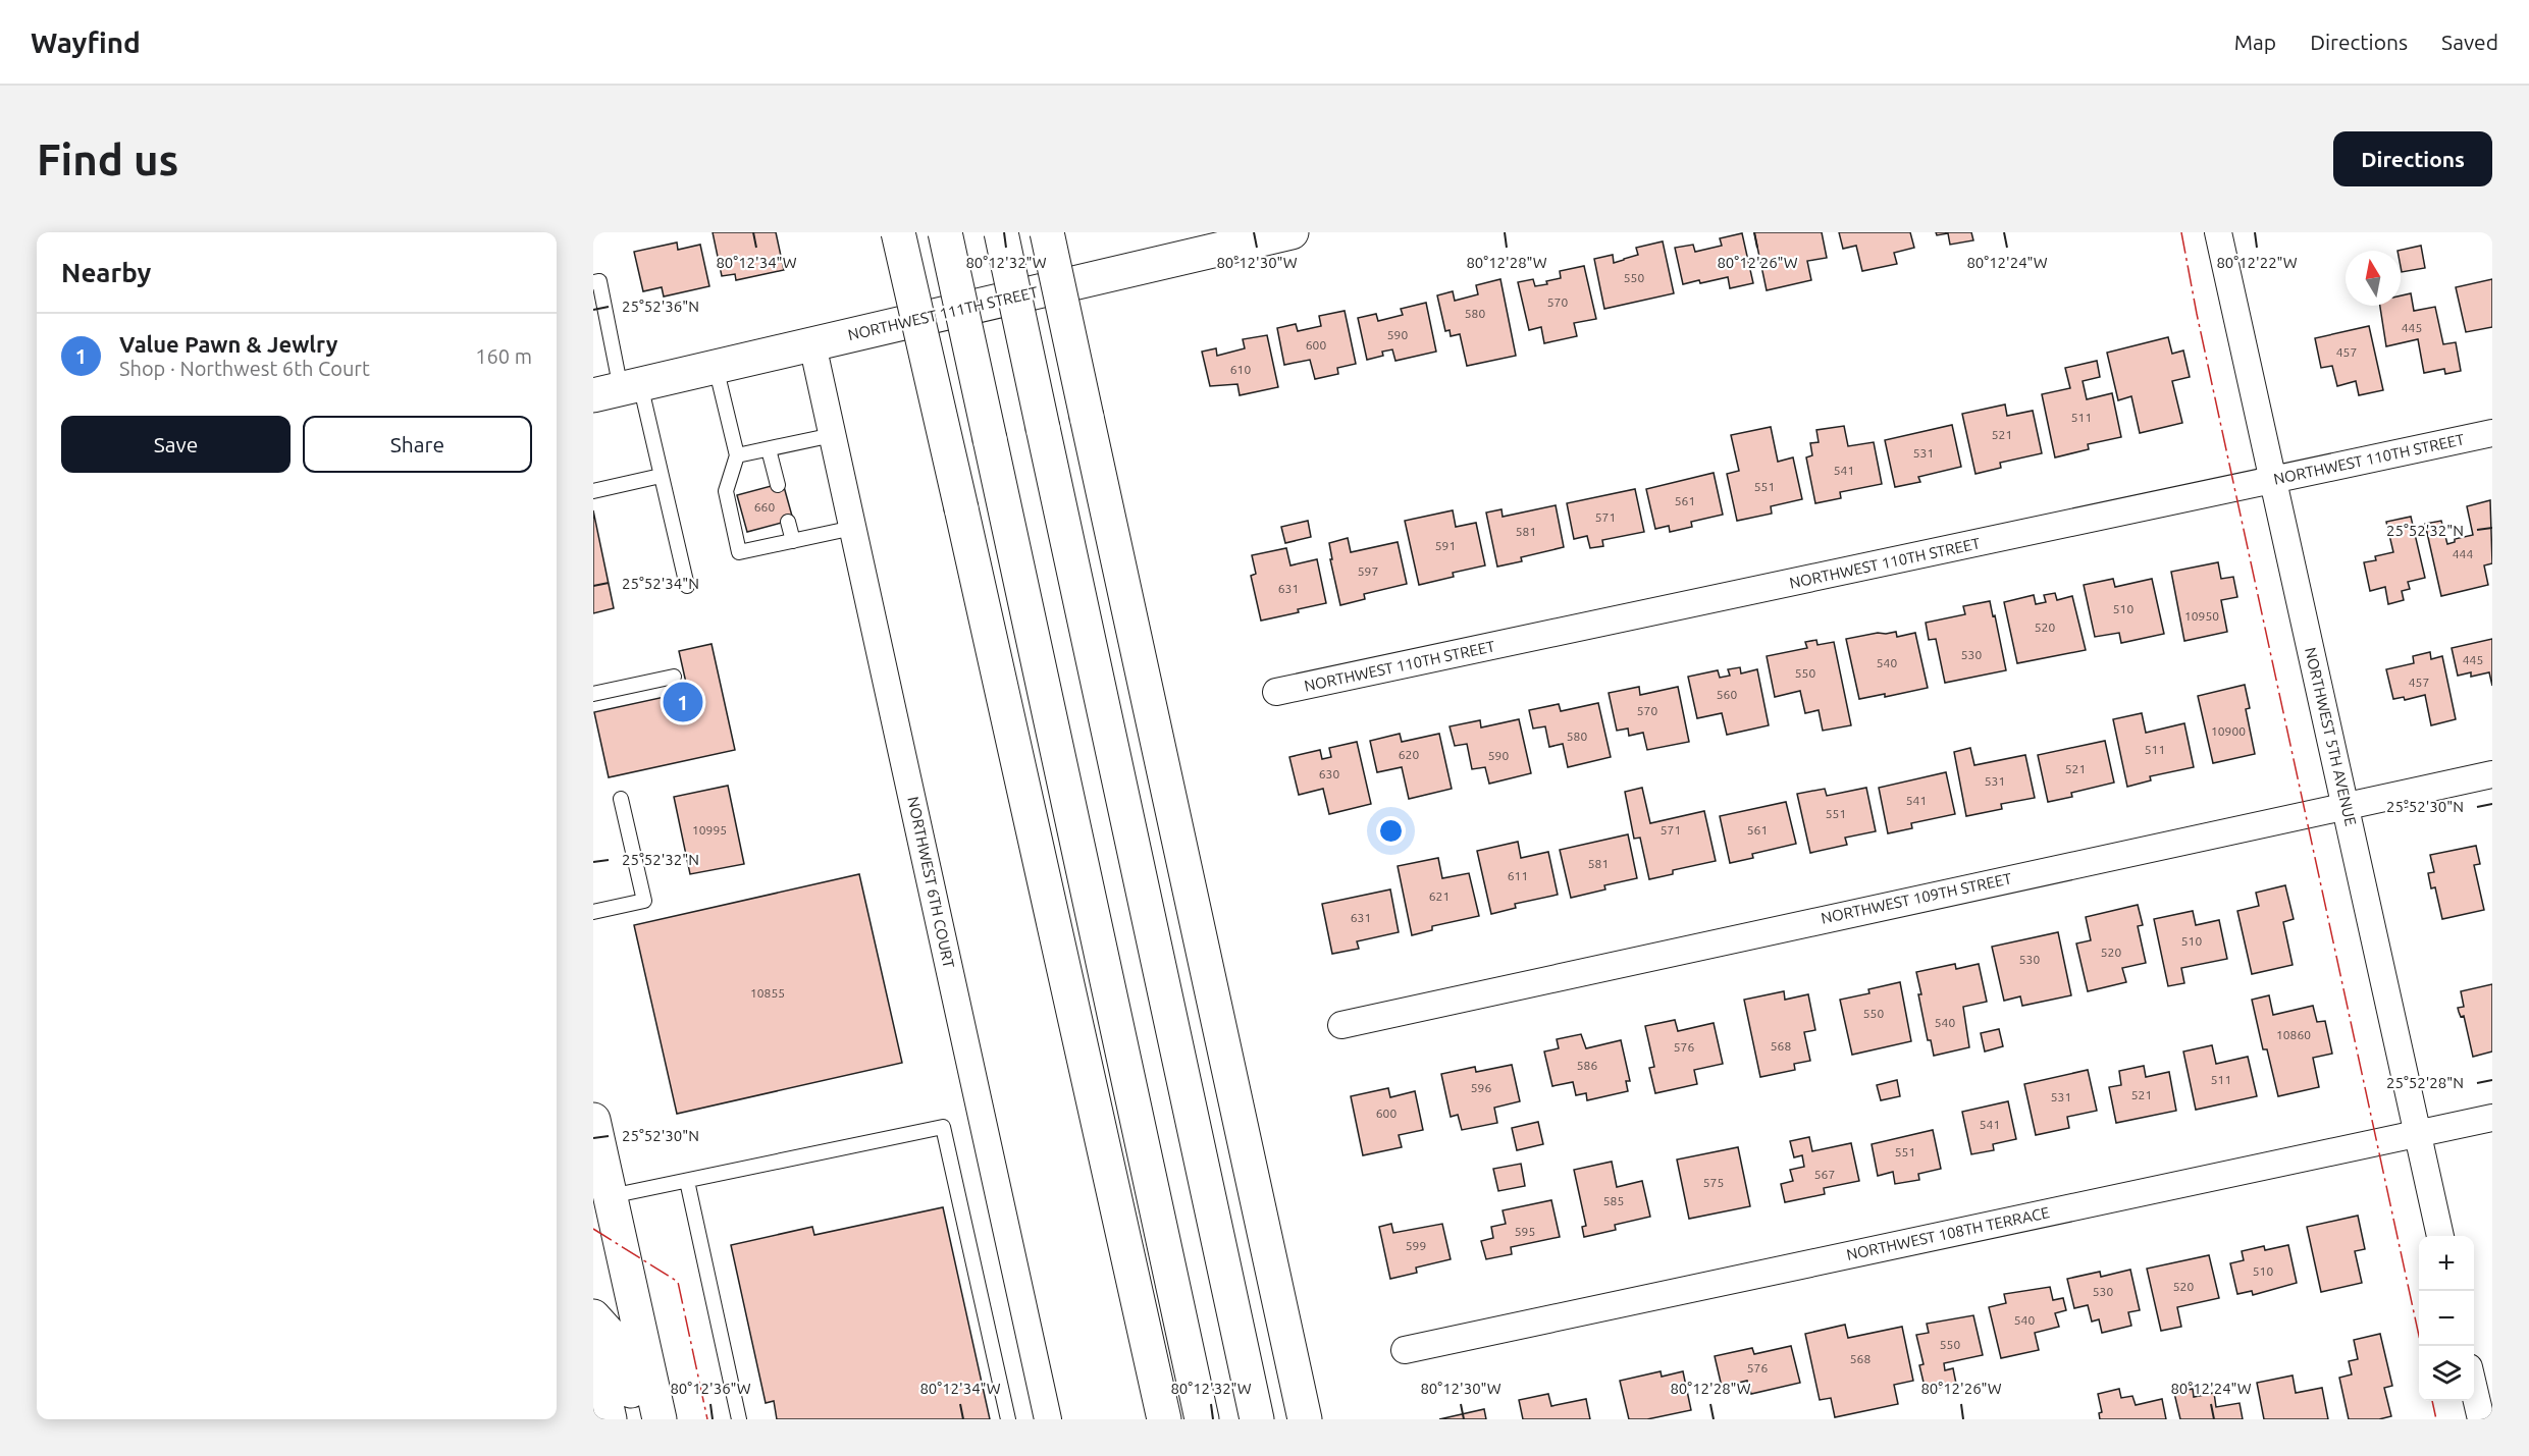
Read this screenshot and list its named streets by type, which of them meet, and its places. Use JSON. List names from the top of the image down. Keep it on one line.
{"streets":{"main road":["NORTHWEST 111TH STREET"],"street":["NORTHWEST 110TH STREET","NORTHWEST 5TH AVENUE","NORTHWEST 6TH COURT","NORTHWEST 109TH STREET","NORTHWEST 108TH TERRACE"]},"crossings":[["NORTHWEST 111TH STREET","NORTHWEST 6TH COURT"],["NORTHWEST 110TH STREET","NORTHWEST 5TH AVENUE"],["NORTHWEST 5TH AVENUE","NORTHWEST 109TH STREET"],["NORTHWEST 5TH AVENUE","NORTHWEST 108TH TERRACE"]],"house_numbers":["550","570","580","445","590","600","457","610","511","521","531","541","551","561","660","571","581","591","444","597","631","510","10950","520","530","445","540","550","457","560","570","10900","580","511","620","590","521","630","531","541","551","10995","571","561","581","611","621","631","510","520","530","10855","550","540","10860","568","576","586","511","596","521","531","600","541","551","567","575","585","595","599","510","520","530","540","550","568","576"],"north":"top","page":{"header":"Wayfind","nav":["Map","Directions","Saved"],"buttons":["Directions",["Save","Share"]],"title":"Find us","heading":"Nearby","list":[{"mark":"1","name":"Value Pawn & Jewlry","note":"Shop · Northwest 6th Court","value":"160 m"}],"pins":"1","map_buttons":["+","−"]},"coordinates":["80°12'34\"W","80°12'32\"W","80°12'30\"W","80°12'28\"W","80°12'26\"W","80°12'24\"W","80°12'22\"W","25°52'36\"N","25°52'32\"N","25°52'34\"N","25°52'30\"N","25°52'28\"N","80°12'36\"W"]}
